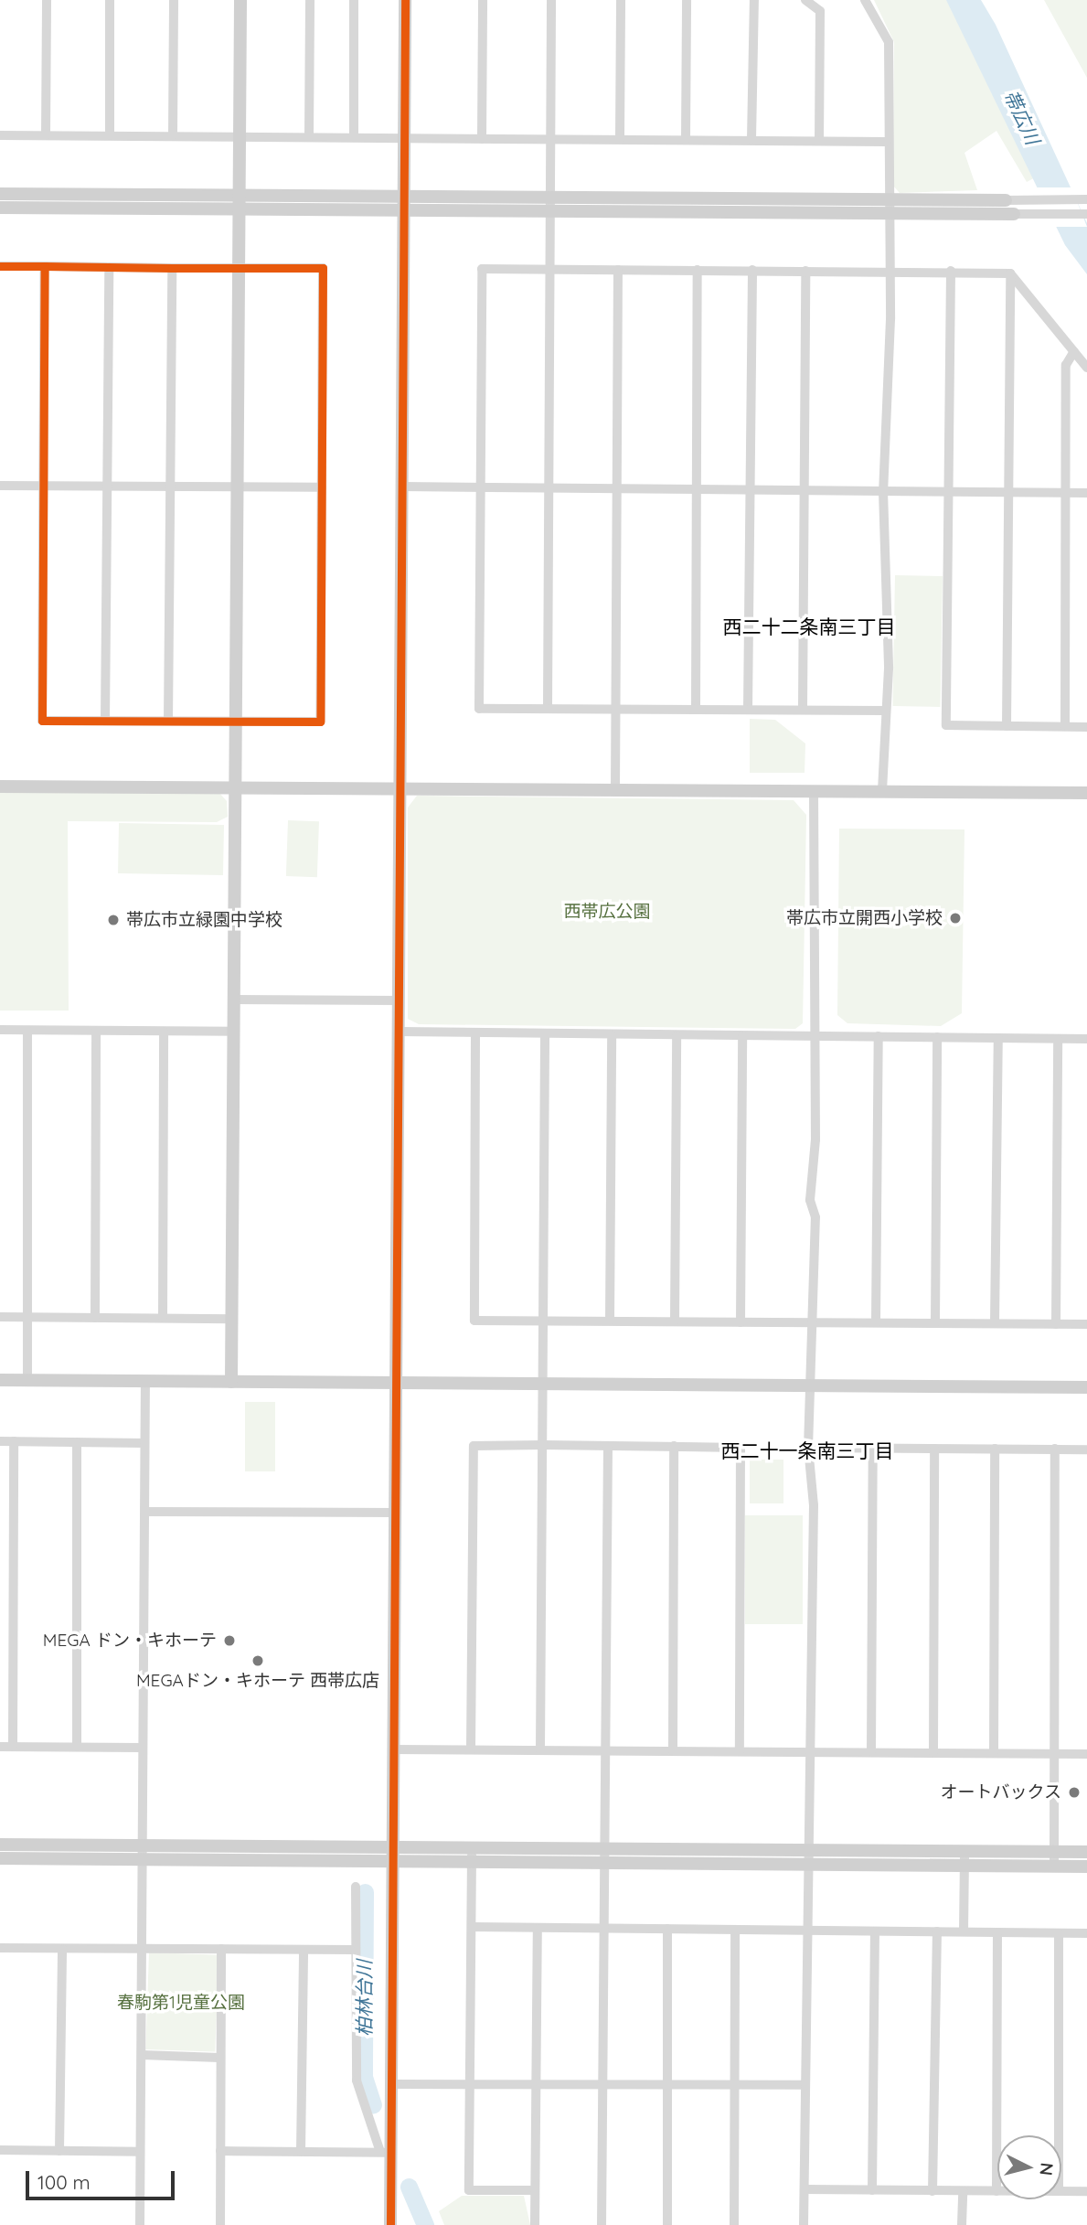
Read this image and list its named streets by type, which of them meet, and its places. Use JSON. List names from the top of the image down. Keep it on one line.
{"districts":["西二十二条南三丁目","西二十一条南三丁目"],"water":["帯広川","柏林台川"],"parks":["西帯広公園","春駒第1児童公園"],"places":["帯広市立開西小学校","帯広市立緑園中学校","MEGA ドン・キホーテ","MEGAドン・キホーテ 西帯広店","オートバックス"],"scale_bar":"100 m","north":"right"}
